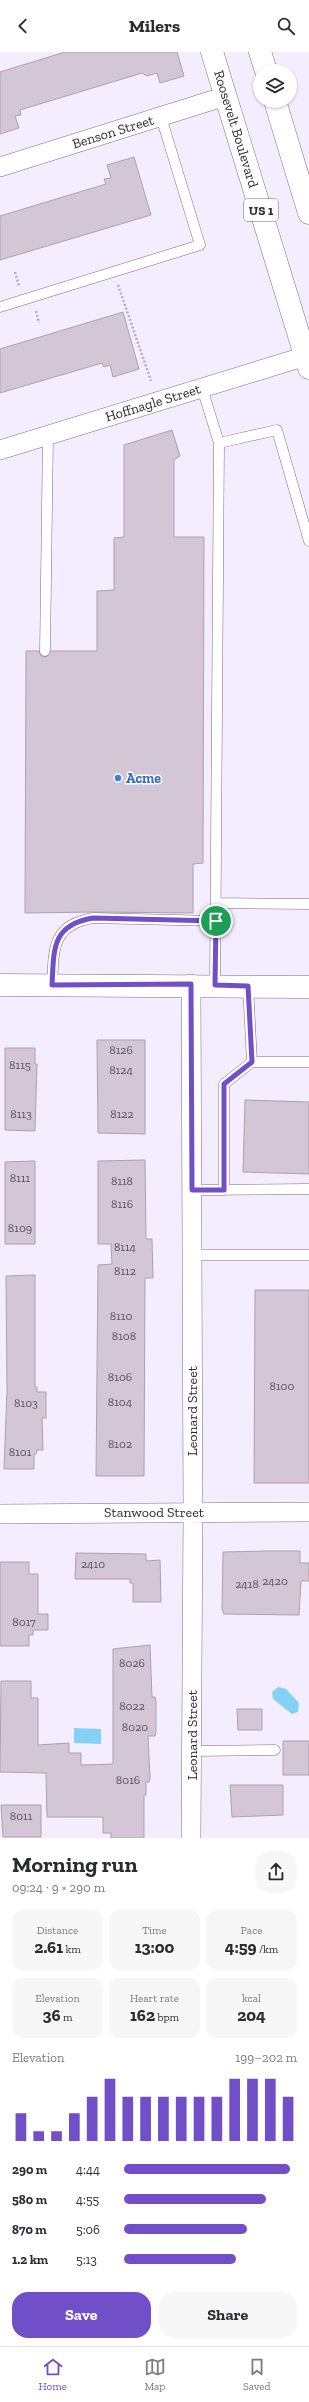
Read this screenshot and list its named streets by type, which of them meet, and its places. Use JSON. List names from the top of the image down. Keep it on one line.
{"streets":{"main road":["Roosevelt Boulevard","US 1"],"street":["Benson Street","Hoffnagle Street","Leonard Street","Stanwood Street"]},"crossings":[["Roosevelt Boulevard","Benson Street"],["Roosevelt Boulevard","Hoffnagle Street"],["Leonard Street","Stanwood Street"]],"places":["Acme"],"house_numbers":["8126","8115","8124","8113","8122","8111","8118","8116","8109","8114","8112","8110","8108","8106","8100","8104","8103","8102","8101","2410","2420","2418","8017","8026","8022","8020","8016","8011"],"page":{"header":"Milers","heading":["Morning run","09:24 · 9 × 290 m"],"stats":[["Distance","2.61 km"],["Time","13:00"],["Pace","4:59 /km"],["Elevation","36 m"],["Heart rate","162 bpm"],["kcal","204"]],"chart":["Elevation","199–202 m"],"list":[{"name":"290 m","note":"4:44"},{"name":"580 m","note":"4:55"},{"name":"870 m","note":"5:06"},{"name":"1.2 km","note":"5:13"}],"buttons":["Save","Share"],"tabs":["Home","Map","Saved"]}}
